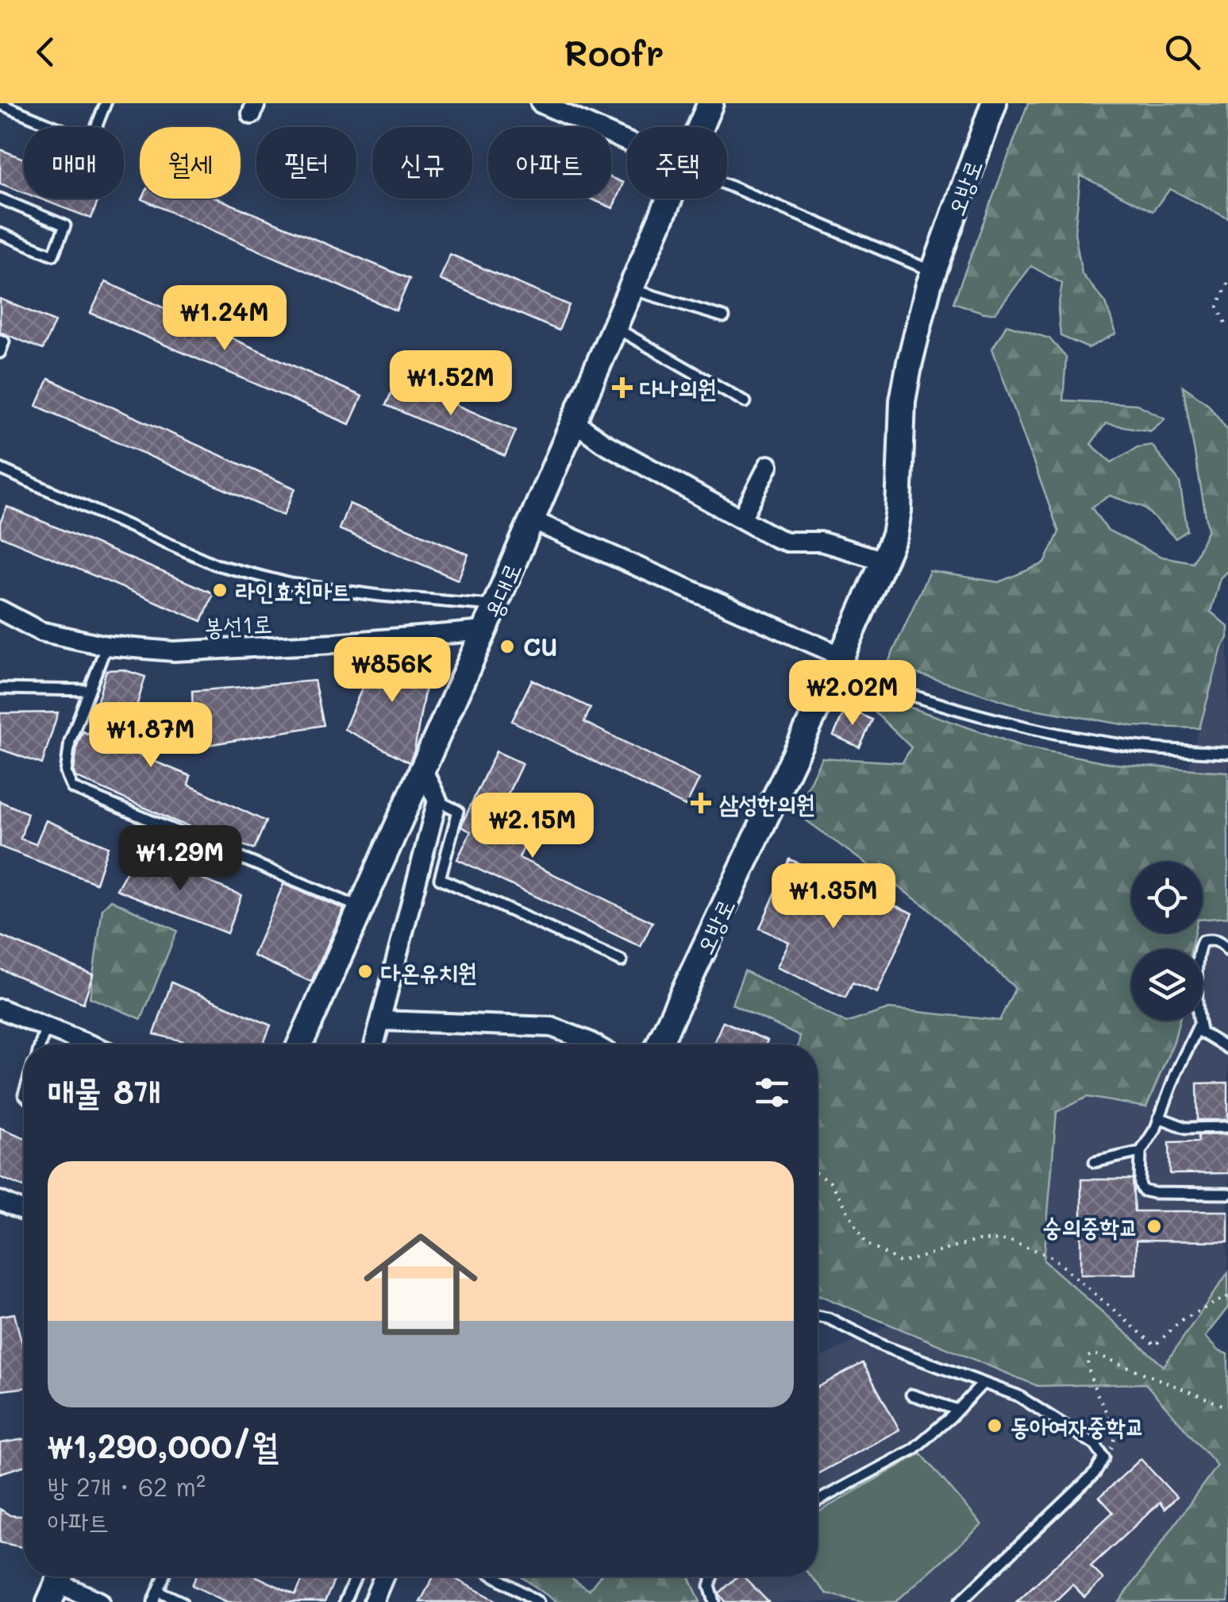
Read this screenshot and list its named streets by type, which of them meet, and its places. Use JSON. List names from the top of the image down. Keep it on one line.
{"streets":{"street":["오방로","용대로","봉선1로"]},"crossings":[["용대로","봉선1로"]],"places":{"health":["다나의원","삼성한의원"],"other":["라인효친마트","CU","다온유치원","숭의중학교","동아여자중학교"]},"page":{"header":"Roofr","chip":["매매","월세","필터","신규","아파트","주택"],"price":["₩1.24M","₩1.52M","₩856K","₩2.02M","₩1.87M","₩2.15M","₩1.29M","₩1.35M"],"heading":"매물 8개","list":[{"name":"₩1,290,000/월","note":"방 2개 · 62 m² · 아파트"}]}}
